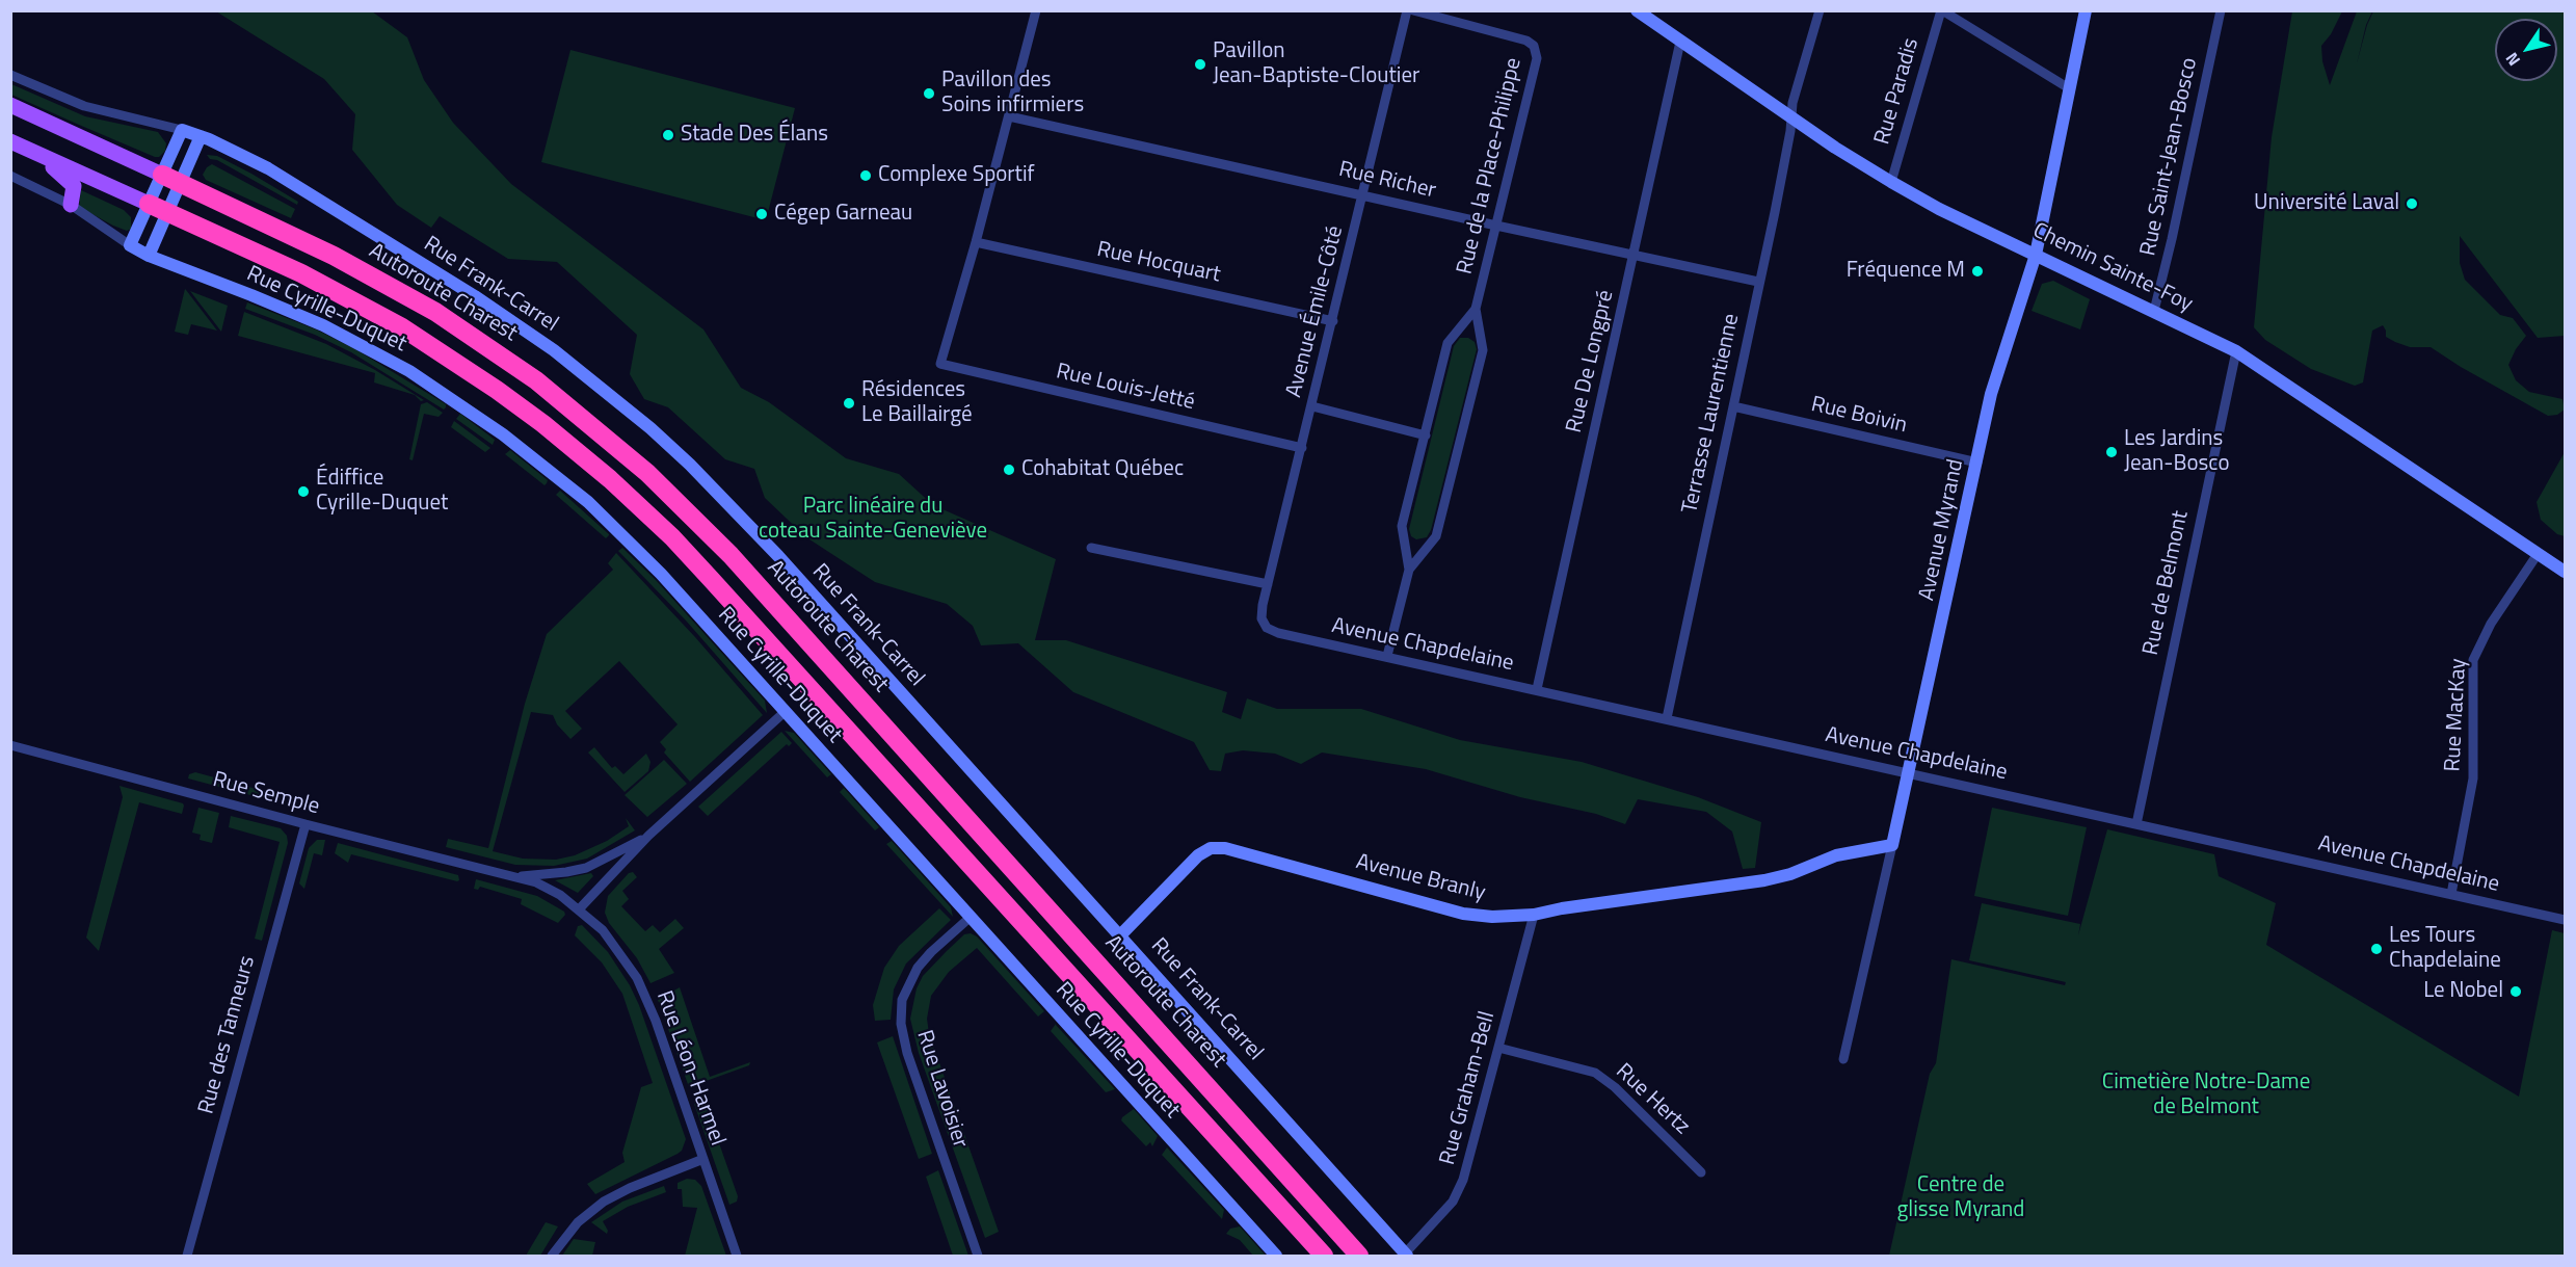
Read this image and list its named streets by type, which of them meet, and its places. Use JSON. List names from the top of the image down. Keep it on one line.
{"streets":{"highway":["Autoroute Charest"],"street":["Rue Paradis","Rue Saint-Jean-Bosco","Rue de la Place-Philippe","Rue Richer","Rue Hocquart","Chemin Sainte-Foy","Rue Frank-Carrel","Rue Cyrille-Duquet","Avenue Émile-Côté","Rue De Longpré","Rue Louis-Jetté","Terrasse Laurentienne","Rue Boivin","Avenue Myrand","Rue de Belmont","Avenue Chapdelaine","Rue MacKay","Rue Semple","Avenue Branly","Rue des Tanneurs","Rue Léon-Harmel","Rue Graham-Bell","Rue Lavoisier","Rue Hertz"]},"crossings":[["Rue Paradis","Chemin Sainte-Foy"],["Rue Saint-Jean-Bosco","Chemin Sainte-Foy"],["Rue de la Place-Philippe","Rue Richer"],["Rue de la Place-Philippe","Avenue Chapdelaine"],["Rue Richer","Avenue Émile-Côté"],["Rue Richer","Rue De Longpré"],["Rue Richer","Terrasse Laurentienne"],["Rue Hocquart","Avenue Émile-Côté"],["Rue Hocquart","Rue Louis-Jetté"],["Chemin Sainte-Foy","Rue De Longpré"],["Chemin Sainte-Foy","Terrasse Laurentienne"],["Chemin Sainte-Foy","Avenue Myrand"],["Chemin Sainte-Foy","Rue de Belmont"],["Chemin Sainte-Foy","Rue MacKay"],["Rue Frank-Carrel","Avenue Branly"],["Rue Frank-Carrel","Rue Graham-Bell"],["Rue Cyrille-Duquet","Rue Semple"],["Rue Cyrille-Duquet","Rue Lavoisier"],["Avenue Émile-Côté","Rue Louis-Jetté"],["Avenue Émile-Côté","Avenue Chapdelaine"],["Rue De Longpré","Avenue Chapdelaine"],["Terrasse Laurentienne","Rue Boivin"],["Terrasse Laurentienne","Avenue Chapdelaine"],["Rue Boivin","Avenue Myrand"],["Avenue Myrand","Avenue Chapdelaine"],["Avenue Myrand","Avenue Branly"],["Rue de Belmont","Avenue Chapdelaine"],["Avenue Chapdelaine","Rue MacKay"],["Rue Semple","Rue des Tanneurs"],["Rue Semple","Rue Léon-Harmel"],["Avenue Branly","Rue Graham-Bell"],["Rue Graham-Bell","Rue Hertz"]],"parks":["Parc linéaire du coteau Sainte-Geneviève","Cimetière Notre-Dame de Belmont","Centre de glisse Myrand"],"places":["Pavillon Jean-Baptiste-Cloutier","Pavillon des Soins infirmiers","Stade Des Élans","Complexe Sportif","Université Laval","Cégep Garneau","Fréquence M","Résidences Le Baillairgé","Les Jardins Jean-Bosco","Cohabitat Québec","Édiffice Cyrille-Duquet","Les Tours Chapdelaine","Le Nobel"],"north":"bottom left"}
